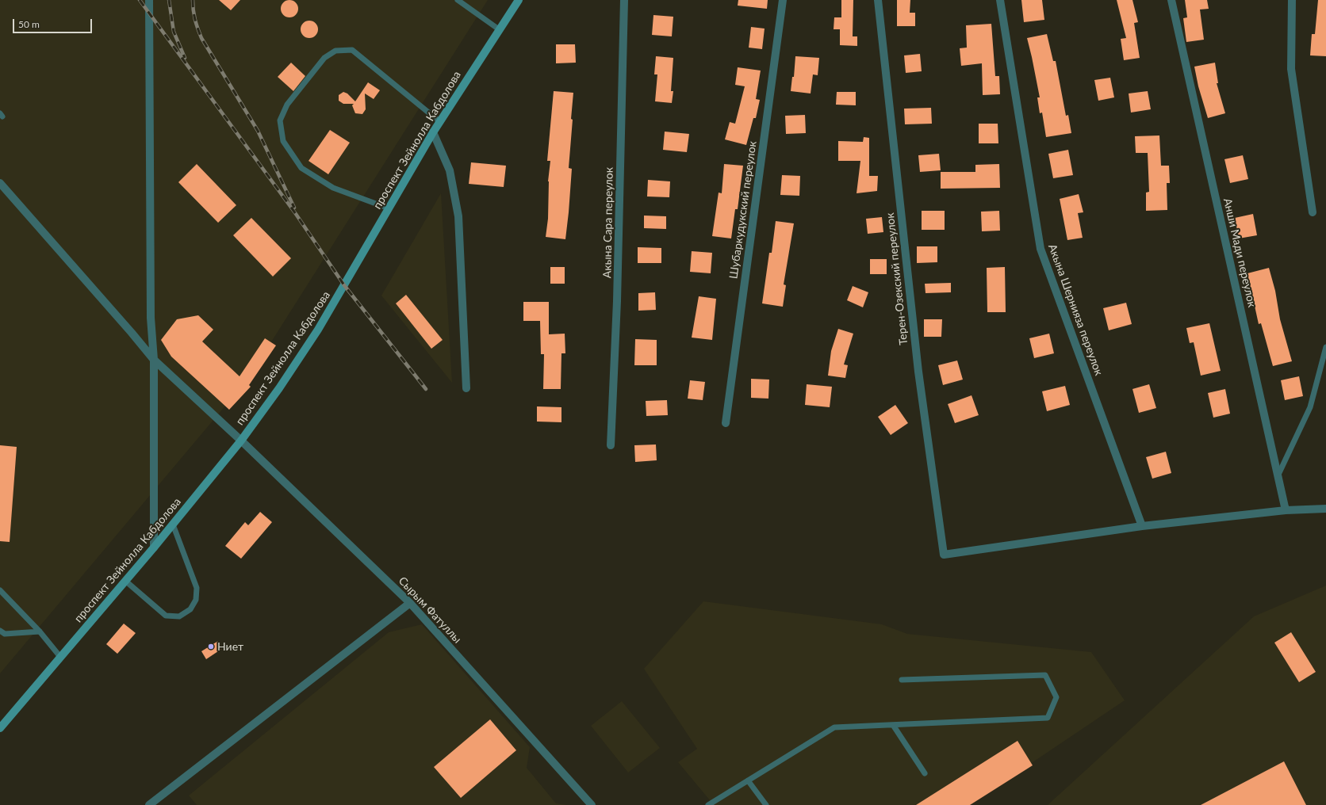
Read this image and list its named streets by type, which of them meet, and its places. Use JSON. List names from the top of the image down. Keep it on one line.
{"streets":{"main road":["проспект Зейнолла Кабдолова"],"street":["Шубаркудукский переулок","Акына Сара переулок","Анши Мади переулок","Терен-Озекский переулок","Акына Шернияза переулок","Сырым Фатуллы"]},"crossings":[["проспект Зейнолла Кабдолова","Сырым Фатуллы"],["Терен-Озекский переулок","Акына Шернияза переулок"]],"places":["Ниет"],"scale_bar":"50 m"}
